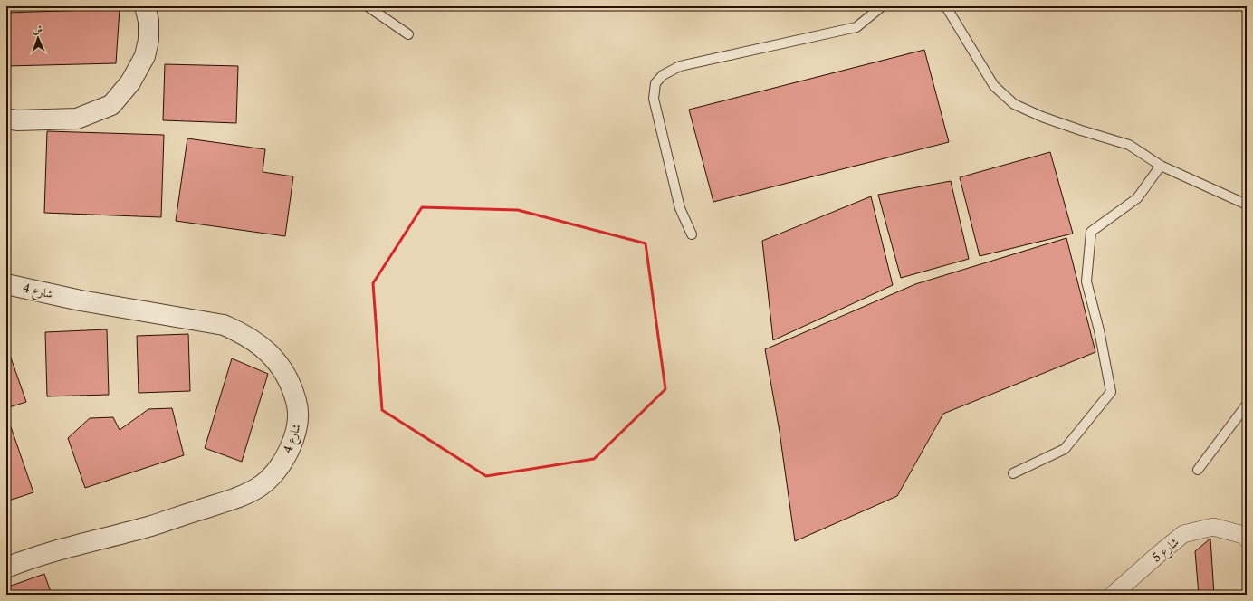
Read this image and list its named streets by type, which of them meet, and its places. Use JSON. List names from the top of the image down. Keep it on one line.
{"streets":{"street":["شارع 4","شارع 5"]},"north":"top"}
